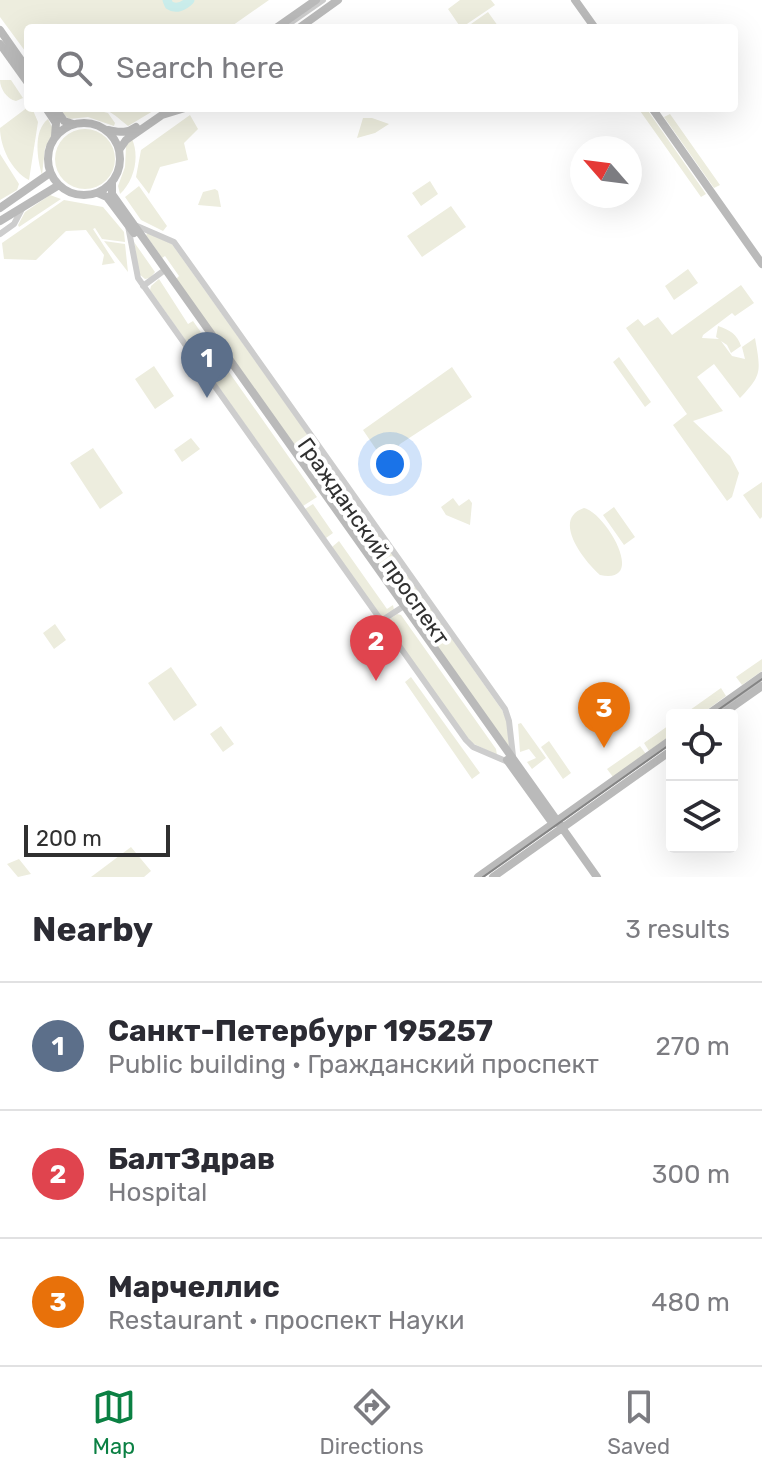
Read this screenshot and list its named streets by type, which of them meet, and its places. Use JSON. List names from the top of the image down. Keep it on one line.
{"streets":{"main road":["Гражданский проспект"]},"scale_bar":"200 m","north":"top left","page":{"search":"Search here","pins":["1","2","3"],"scale":"200 m","heading":["Nearby","3 results"],"list":[{"mark":"1","name":"Санкт-Петербург 195257","note":"Public building · Гражданский проспект","value":"270 m"},{"mark":"2","name":"БалтЗдрав","note":"Hospital","value":"300 m"},{"mark":"3","name":"Марчеллис","note":"Restaurant · проспект Науки","value":"480 m"}],"nav":["Map","Directions","Saved"]}}
